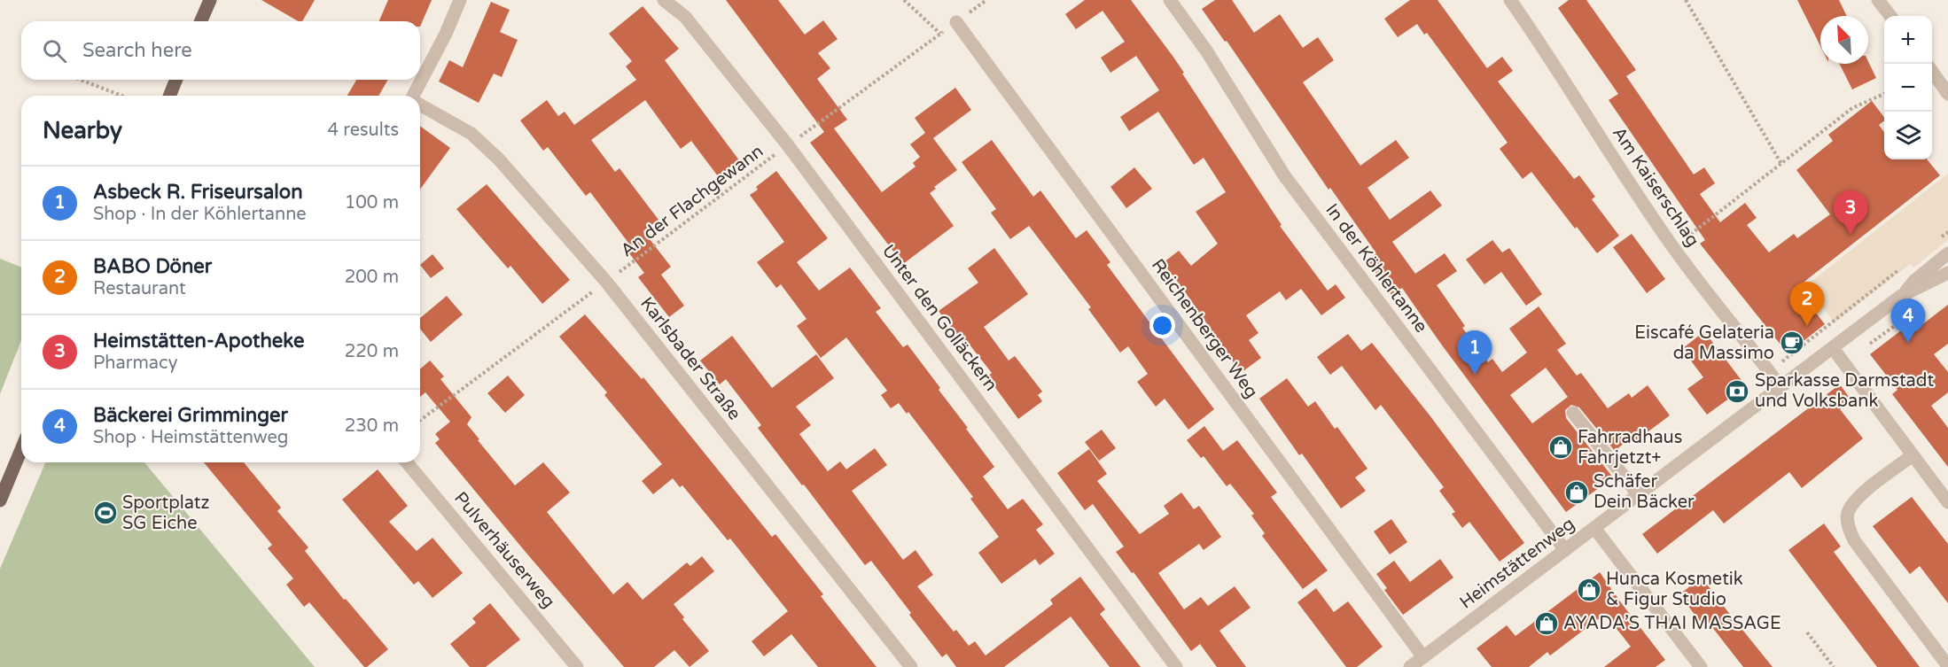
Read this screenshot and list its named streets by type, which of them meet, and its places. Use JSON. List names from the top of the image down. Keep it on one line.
{"streets":{"street":["Am Kaiserschlag","In der Köhlertanne","Unter den Golläckern","Reichenberger Weg","Karlsbader Straße","Pulverhäuserweg","Heimstättenweg"],"path":["An der Flachgewann"]},"crossings":[["Am Kaiserschlag","Heimstättenweg"],["An der Flachgewann","Unter den Golläckern"],["An der Flachgewann","Reichenberger Weg"],["An der Flachgewann","Karlsbader Straße"],["In der Köhlertanne","Heimstättenweg"],["Reichenberger Weg","Heimstättenweg"]],"places":{"cafe":["Eiscafé Gelateria da Massimo"],"bank":["Sparkasse Darmstadt und Volksbank"],"shop":["Fahrradhaus Fahrjetzt+","Schäfer Dein Bäcker","Hunca Kosmetik & Figur Studio","AYADA’S THAI MASSAGE"],"sports":["Sportplatz SG Eiche"]},"north":"top left","page":{"map_buttons":["+","−"],"search":"Search here","heading":["Nearby","4 results"],"list":[{"mark":"1","name":"Asbeck R. Friseursalon","note":"Shop · In der Köhlertanne","value":"100 m"},{"mark":"2","name":"BABO Döner","note":"Restaurant","value":"200 m"},{"mark":"3","name":"Heimstätten-Apotheke","note":"Pharmacy","value":"220 m"},{"mark":"4","name":"Bäckerei Grimminger","note":"Shop · Heimstättenweg","value":"230 m"}],"pins":["3","2","4","1"]}}
